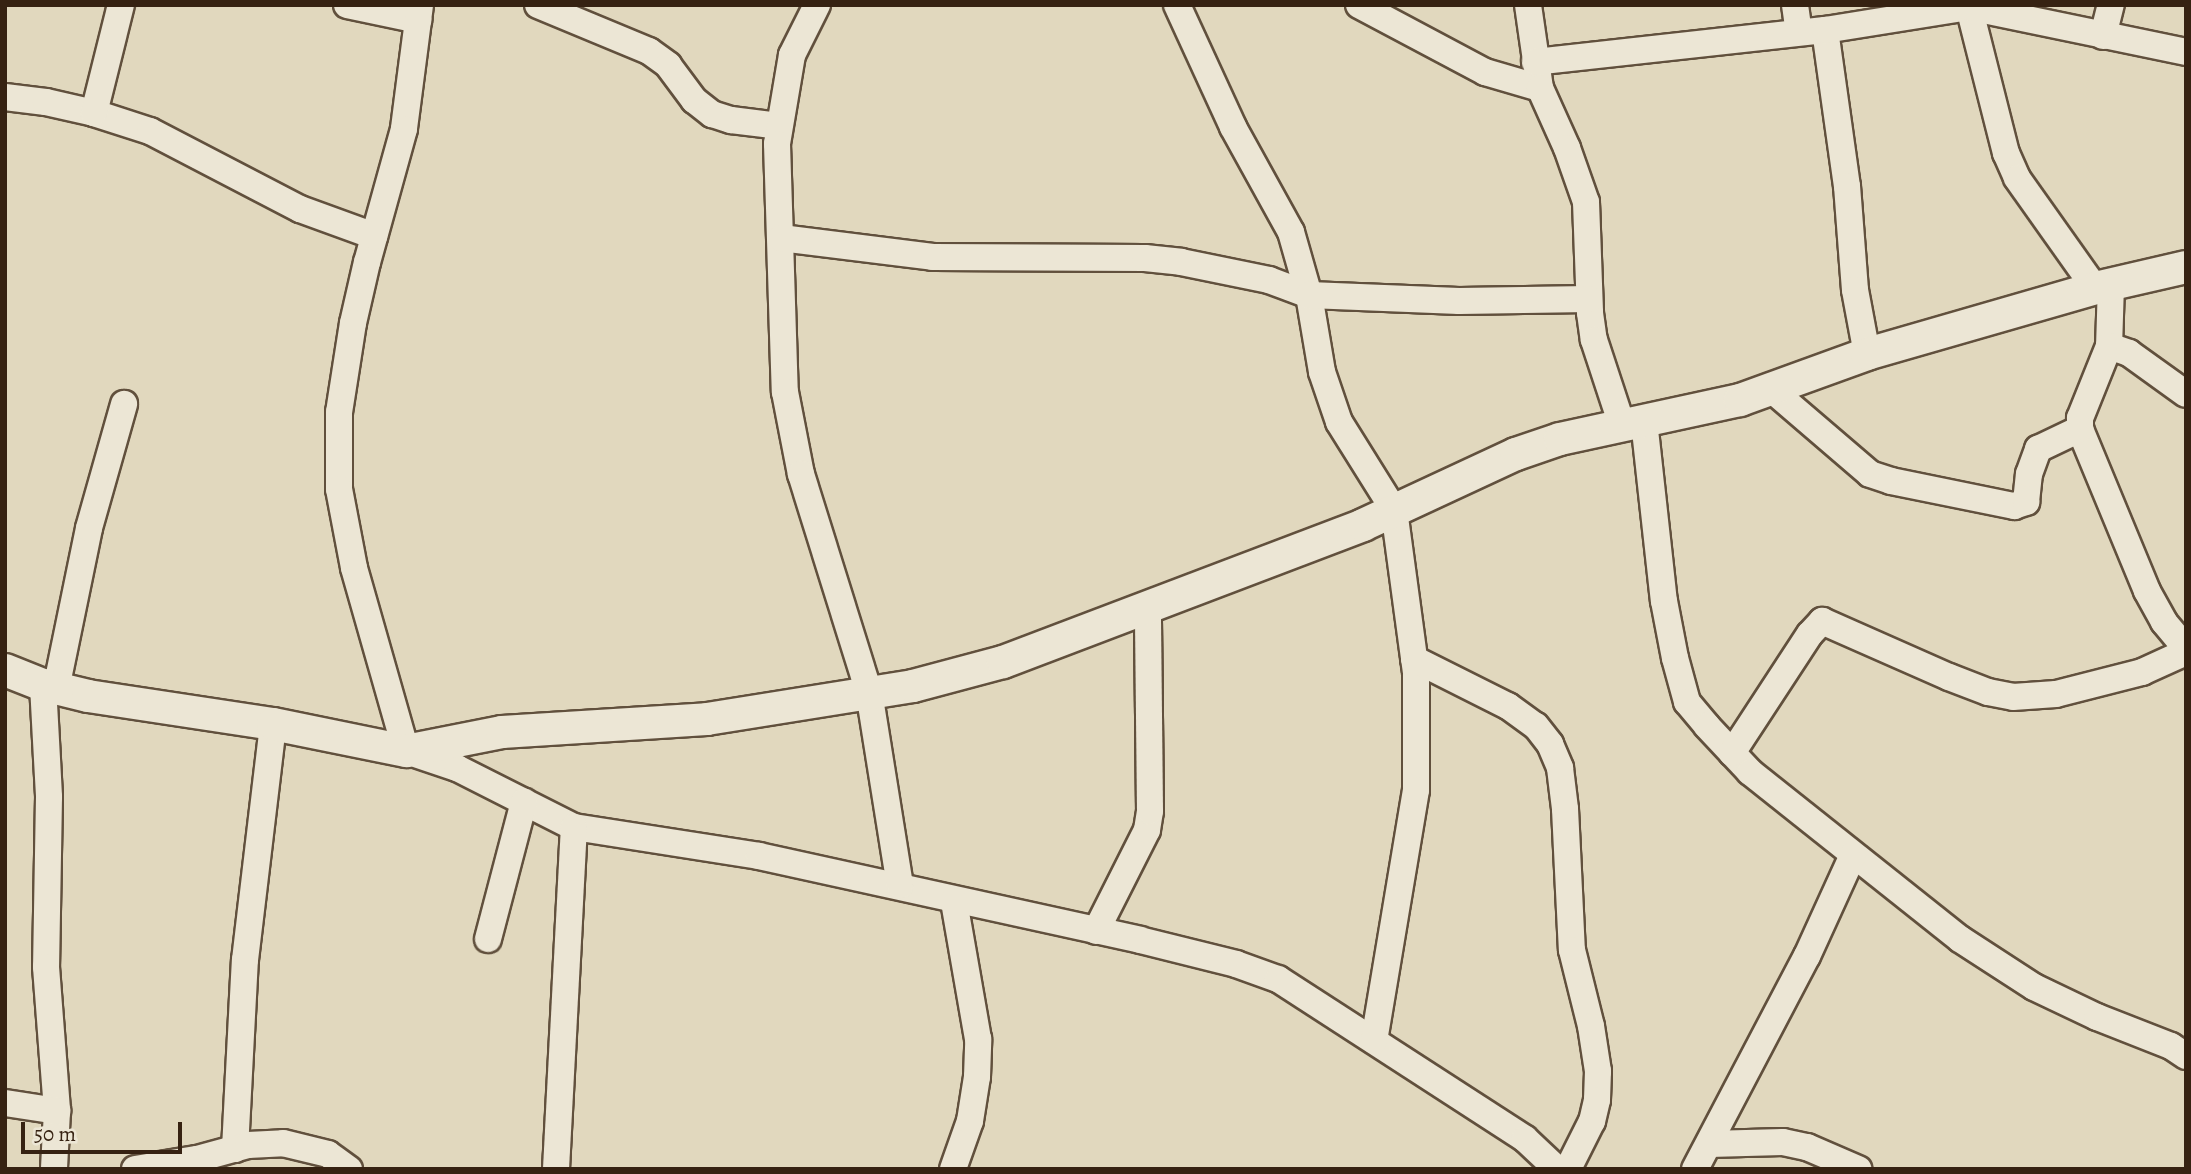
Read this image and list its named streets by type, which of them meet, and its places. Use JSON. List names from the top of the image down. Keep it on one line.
{"scale_bar":"50 m"}
